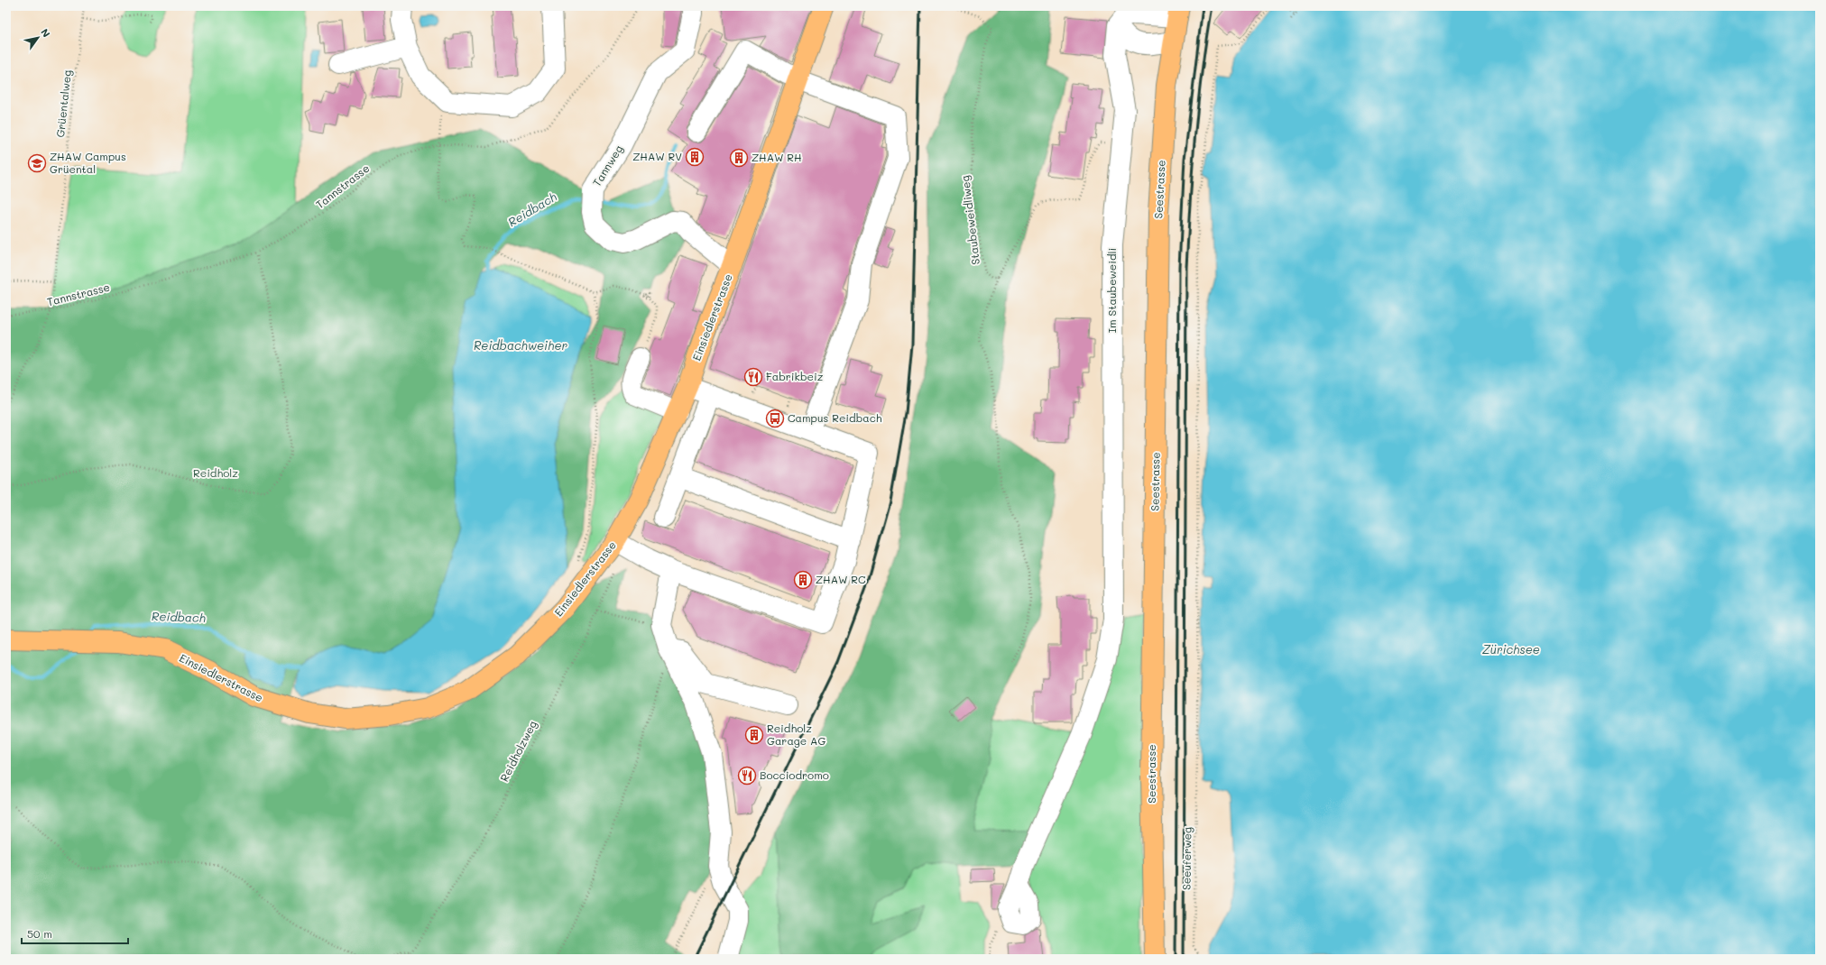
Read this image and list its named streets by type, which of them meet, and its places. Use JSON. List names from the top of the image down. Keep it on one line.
{"streets":{"main road":["Seestrasse","Einsiedlerstrasse"],"street":["Tannweg","Im Staubeweidli"],"path":["Grüentalweg","Tannstrasse","Staubeweidliweg","Reidholzweg","Seeuferweg"]},"crossings":[["Grüentalweg","Tannstrasse"],["Tannweg","Einsiedlerstrasse"]],"water":["Reidbach","Reidbachweiher","Zürichsee"],"parks":["Reidholz"],"places":{"building":["ZHAW RV","ZHAW RH","ZHAW RC","Reidholz Garage AG"],"school or university":["ZHAW Campus Grüental"],"restaurant":["Fabrikbeiz","Bocciodromo"],"bus stop":["Campus Reidbach"]},"scale_bar":"50 m","north":"top right"}
